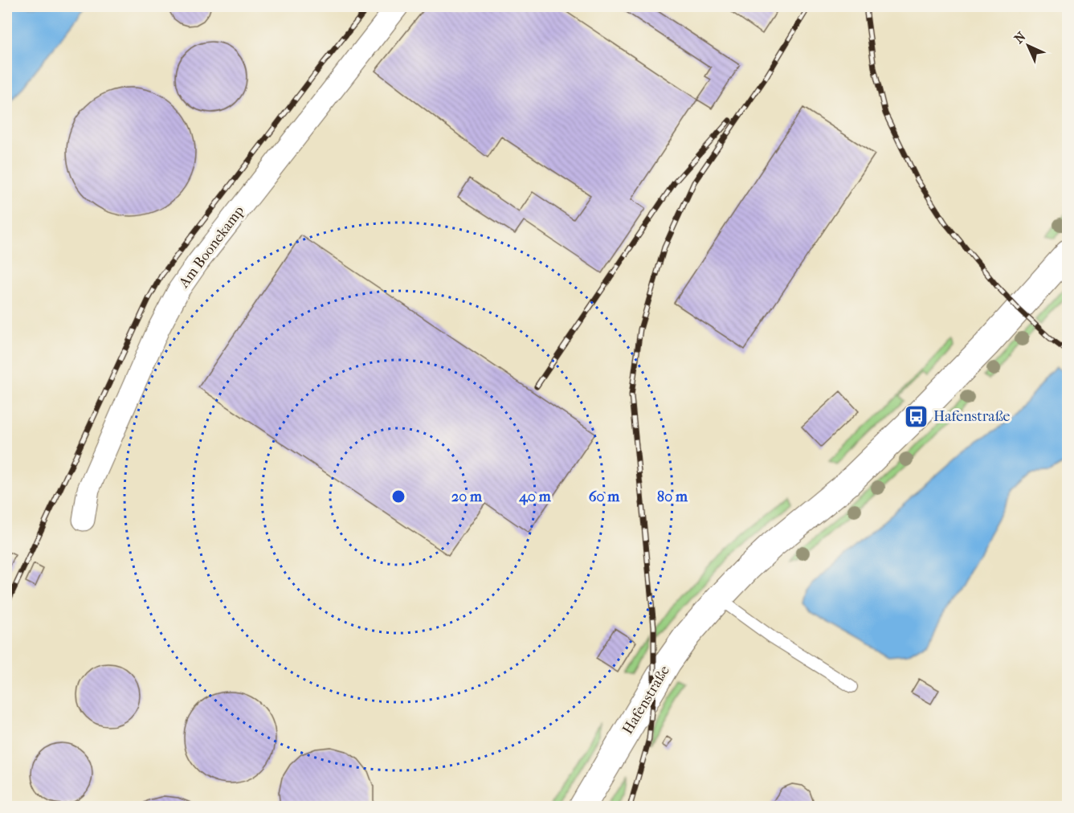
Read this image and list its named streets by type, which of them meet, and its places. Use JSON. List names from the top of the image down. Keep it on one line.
{"streets":{"street":["Am Boonekamp","Hafenstraße"]},"places":{"bus stop":["Hafenstraße"]},"north":"top left","rings":["20 m","40 m","60 m","80 m"]}
